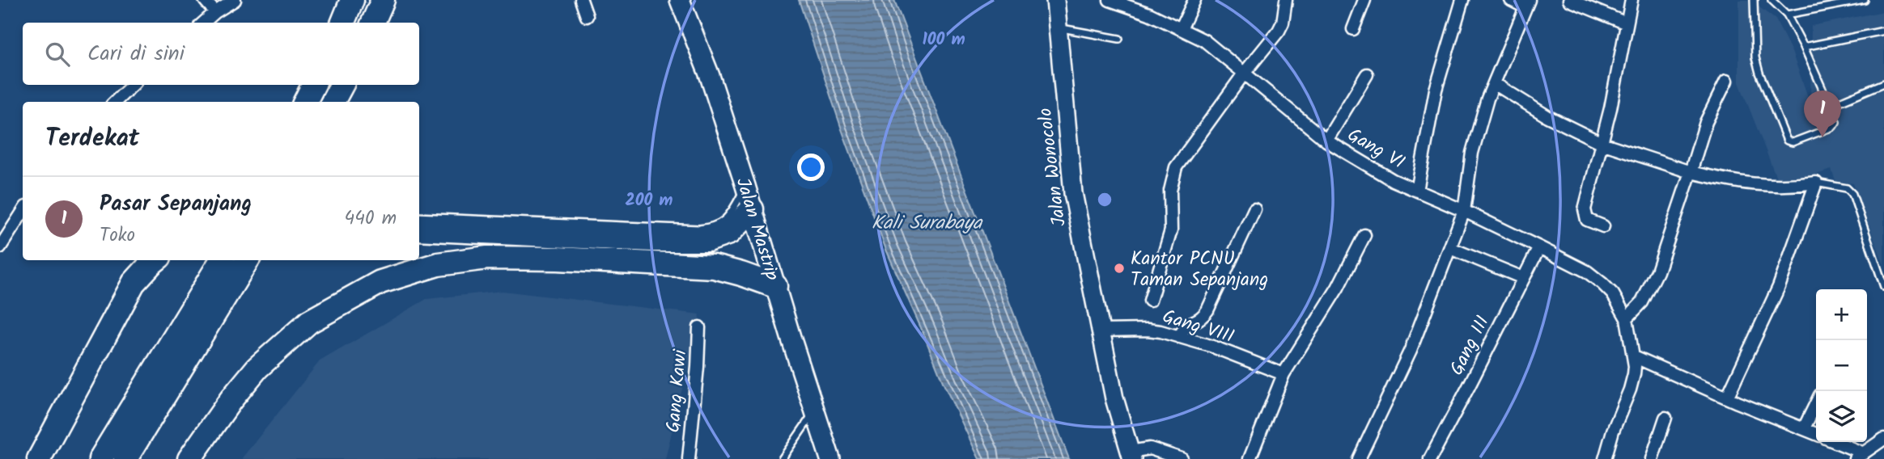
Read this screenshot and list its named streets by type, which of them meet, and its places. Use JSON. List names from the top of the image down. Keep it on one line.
{"streets":{"main road":["Jalan Wonocolo","Jalan Mastrip"],"street":["Gang VI","Gang VIII","Gang III","Gang Kawi"]},"crossings":[["Gang VI","Gang III"],["Jalan Wonocolo","Gang VIII"]],"water":["Kali Surabaya"],"places":["Kantor PCNU Taman Sepanjang"],"page":{"search":"Cari di sini","pins":"1","heading":"Terdekat","list":[{"mark":"1","name":"Pasar Sepanjang","note":"Toko","value":"440 m"}],"map_buttons":["+","−"]},"rings":["100 m","200 m"]}
